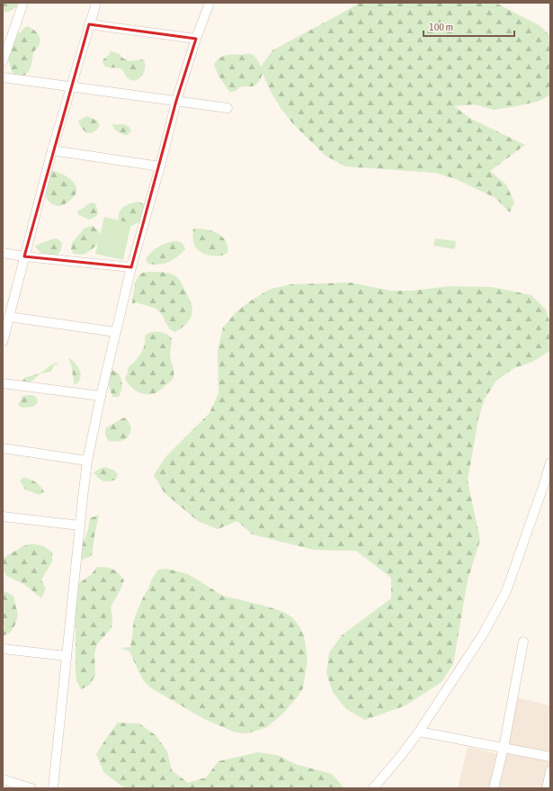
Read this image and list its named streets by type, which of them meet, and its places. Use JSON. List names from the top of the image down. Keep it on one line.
{"scale_bar":"100 m"}
